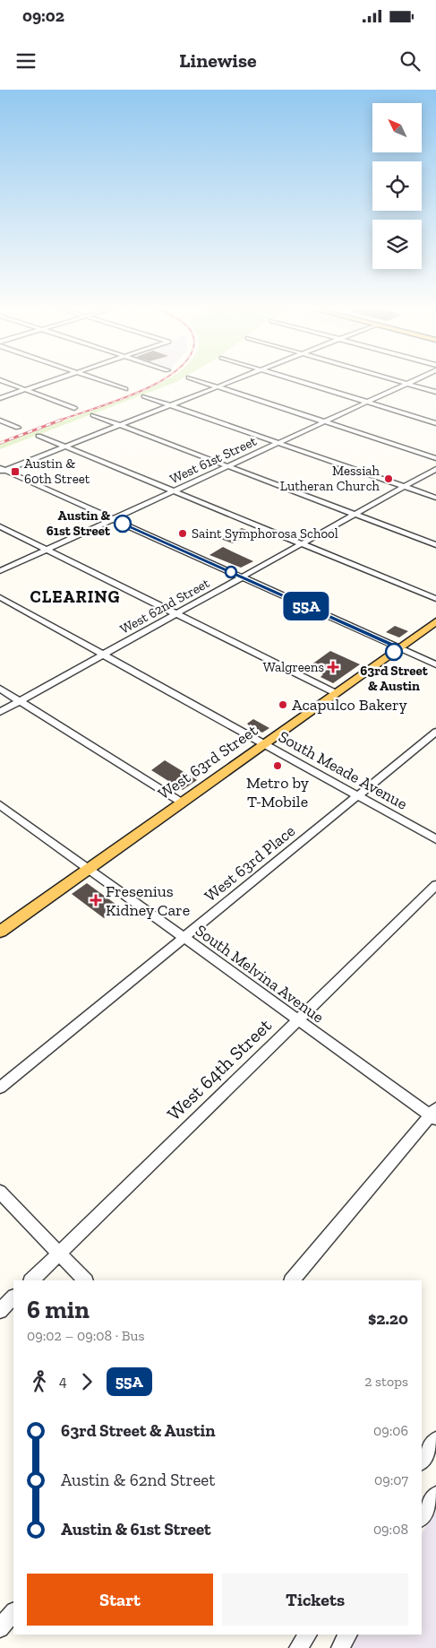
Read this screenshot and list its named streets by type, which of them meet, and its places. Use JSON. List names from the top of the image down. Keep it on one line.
{"streets":{"main road":["West 63rd Street"],"street":["West 61st Street","West 62nd Street","South Meade Avenue","West 63rd Place","South Melvina Avenue","West 64th Street"]},"crossings":[["West 62nd Street","South Meade Avenue"],["West 63rd Street","South Meade Avenue"],["West 63rd Street","South Melvina Avenue"],["South Meade Avenue","West 63rd Place"],["West 63rd Place","South Melvina Avenue"],["South Melvina Avenue","West 64th Street"]],"districts":["CLEARING"],"places":{"transit":["Austin & 60th Street"],"other":["Messiah Lutheran Church","Austin & 61st Street","Saint Symphorosa School","63rd Street & Austin","Acapulco Bakery","Metro by T-Mobile"],"health":["Walgreens","Fresenius Kidney Care"]},"lines":["bus line 55A"],"north":"top left","page":{"status":"09:02","header":"Linewise","on_map":"55A","heading":["6 min","09:02 – 09:08 · Bus","$2.20"],"legs":["4","55A","2 stops"],"list":[{"name":"63rd Street & Austin","value":"09:06"},{"name":"Austin & 62nd Street","value":"09:07"},{"name":"Austin & 61st Street","value":"09:08"}],"buttons":["Start","Tickets"]}}
